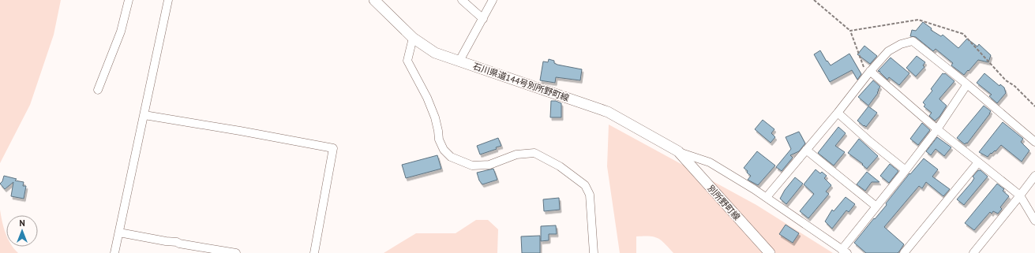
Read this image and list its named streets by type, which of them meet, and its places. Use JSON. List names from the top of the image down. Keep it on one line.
{"streets":{"main road":["石川県道144号別所野町線","別所野町線"]},"crossings":[["石川県道144号別所野町線","別所野町線"]],"north":"top"}
